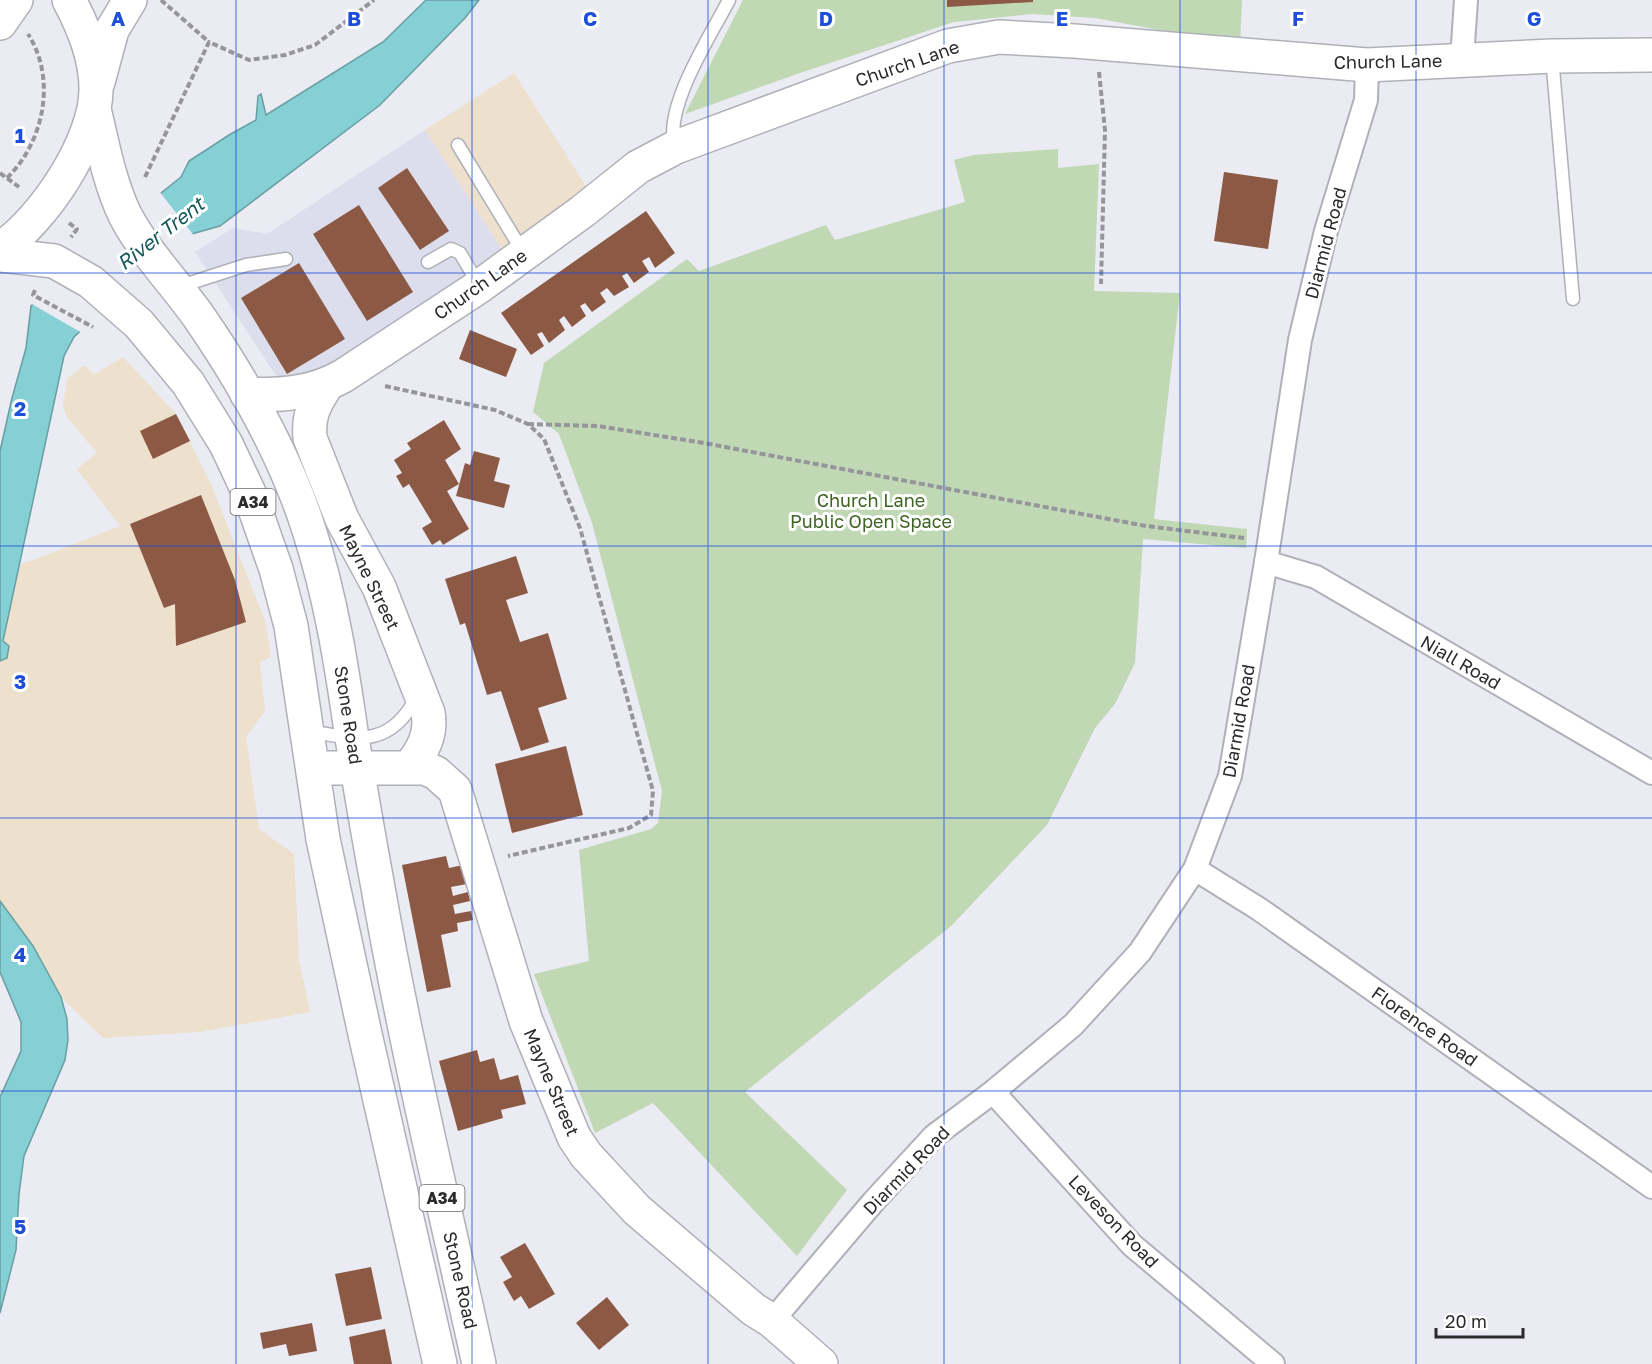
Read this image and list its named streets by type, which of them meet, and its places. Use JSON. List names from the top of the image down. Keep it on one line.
{"streets":{"main road":["Church Lane","A34","Mayne Street","Stone Road"],"street":["Diarmid Road","Niall Road","Florence Road","Leveson Road"]},"crossings":[["Church Lane","Diarmid Road"],["Church Lane","Mayne Street"],["Church Lane","Stone Road"],["Diarmid Road","Mayne Street"],["Diarmid Road","Niall Road"],["Diarmid Road","Florence Road"],["Diarmid Road","Leveson Road"],["A34","Mayne Street"],["Mayne Street","Stone Road"]],"water":["River Trent"],"parks":["Church Lane Public Open Space"],"scale_bar":"20 m","grid":{"columns":["A","B","C","D","E","F","G"],"rows":["1","2","3","4","5"]}}
